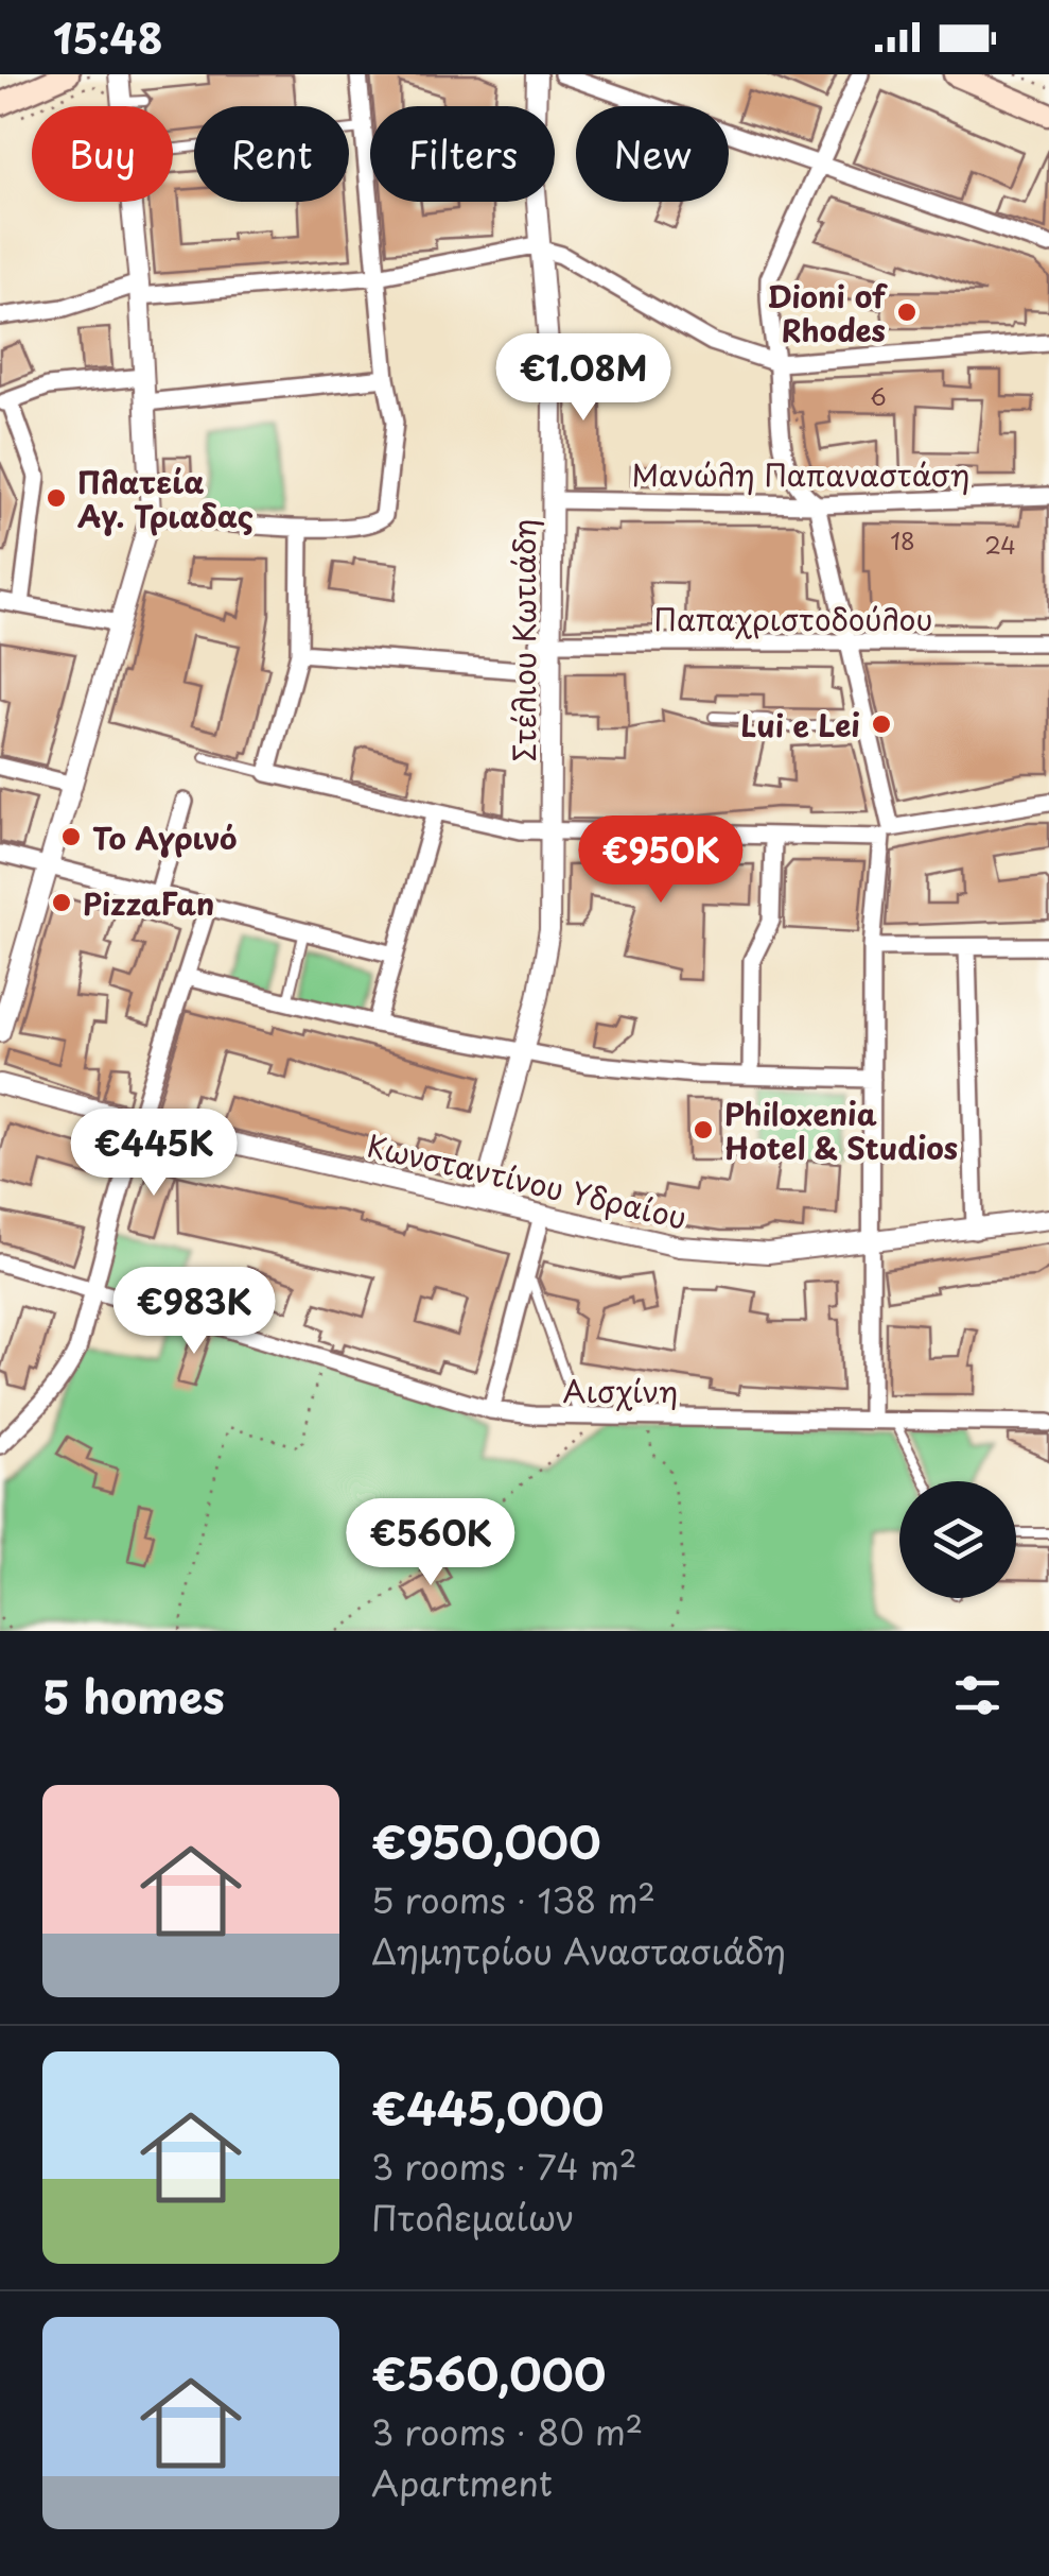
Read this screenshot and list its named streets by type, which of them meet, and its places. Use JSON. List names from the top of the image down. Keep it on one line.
{"streets":{"street":["Μανώλη Παπαναστάση","Παπαχριστοδούλου","Στέλιου Κωτιάδη","Κωνσταντίνου Υδραίου","Αισχίνη"]},"crossings":[["Μανώλη Παπαναστάση","Στέλιου Κωτιάδη"],["Παπαχριστοδούλου","Στέλιου Κωτιάδη"],["Στέλιου Κωτιάδη","Κωνσταντίνου Υδραίου"]],"places":["Dioni of Rhodes","Πλατεία Αγ. Τριαδας","Lui e Lei","Το Αγρινό","PizzaFan","Philoxenia Hotel & Studios"],"house_numbers":["6","18","24"],"page":{"status":"15:48","chip":["Buy","Rent","Filters","New"],"price":["€1.08M","€950K","€445K","€983K","€560K"],"heading":"5 homes","list":[{"name":"€950,000","note":"5 rooms · 138 m² · Δημητρίου Αναστασιάδη"},{"name":"€445,000","note":"3 rooms · 74 m² · Πτολεμαίων"},{"name":"€560,000","note":"3 rooms · 80 m² · Apartment"}]}}
